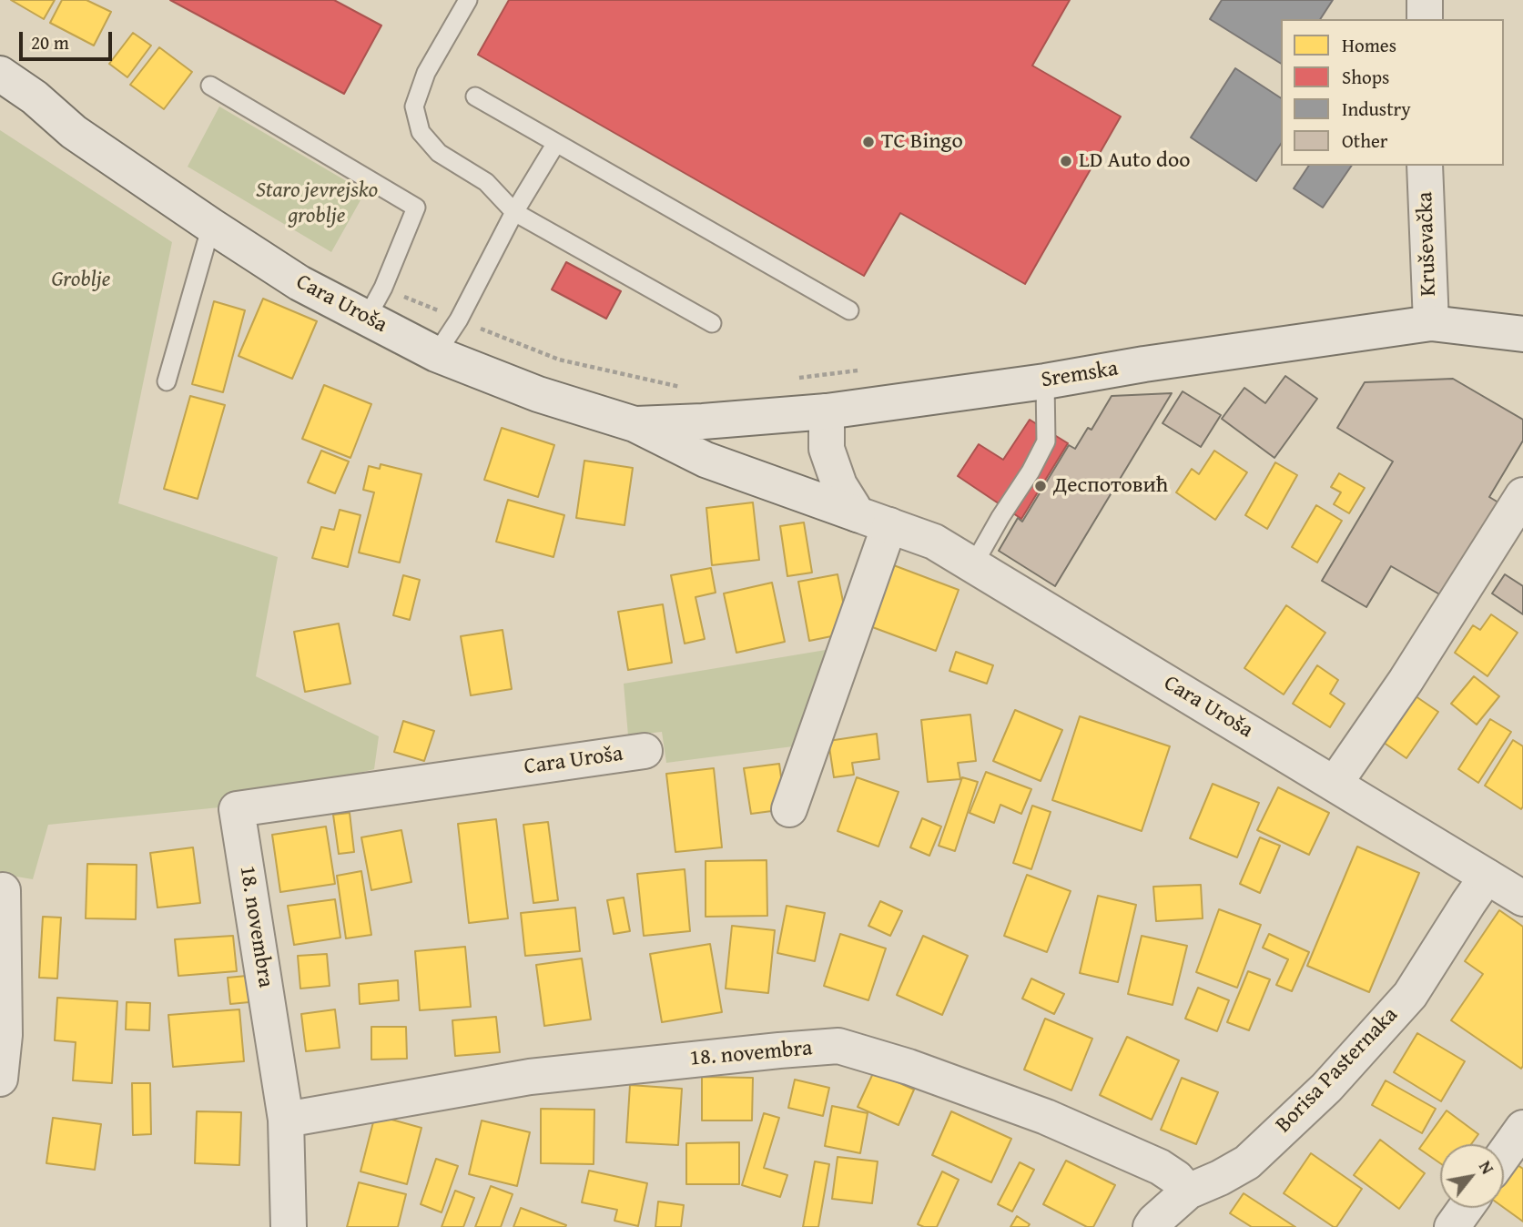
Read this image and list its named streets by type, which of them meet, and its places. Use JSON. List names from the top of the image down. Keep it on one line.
{"streets":{"street":["Kruševačka","Cara Uroša","Sremska","18. novembra","Borisa Pasternaka"]},"crossings":[["Kruševačka","Sremska"],["Cara Uroša","Sremska"],["Cara Uroša","18. novembra"],["Cara Uroša","Borisa Pasternaka"],["18. novembra","Borisa Pasternaka"]],"parks":["Staro jevrejsko groblje","Groblje"],"places":["TC Bingo","LD Auto doo","Деспотовић"],"legend":["Homes","Shops","Industry","Other"],"scale_bar":"20 m","north":"top right"}
